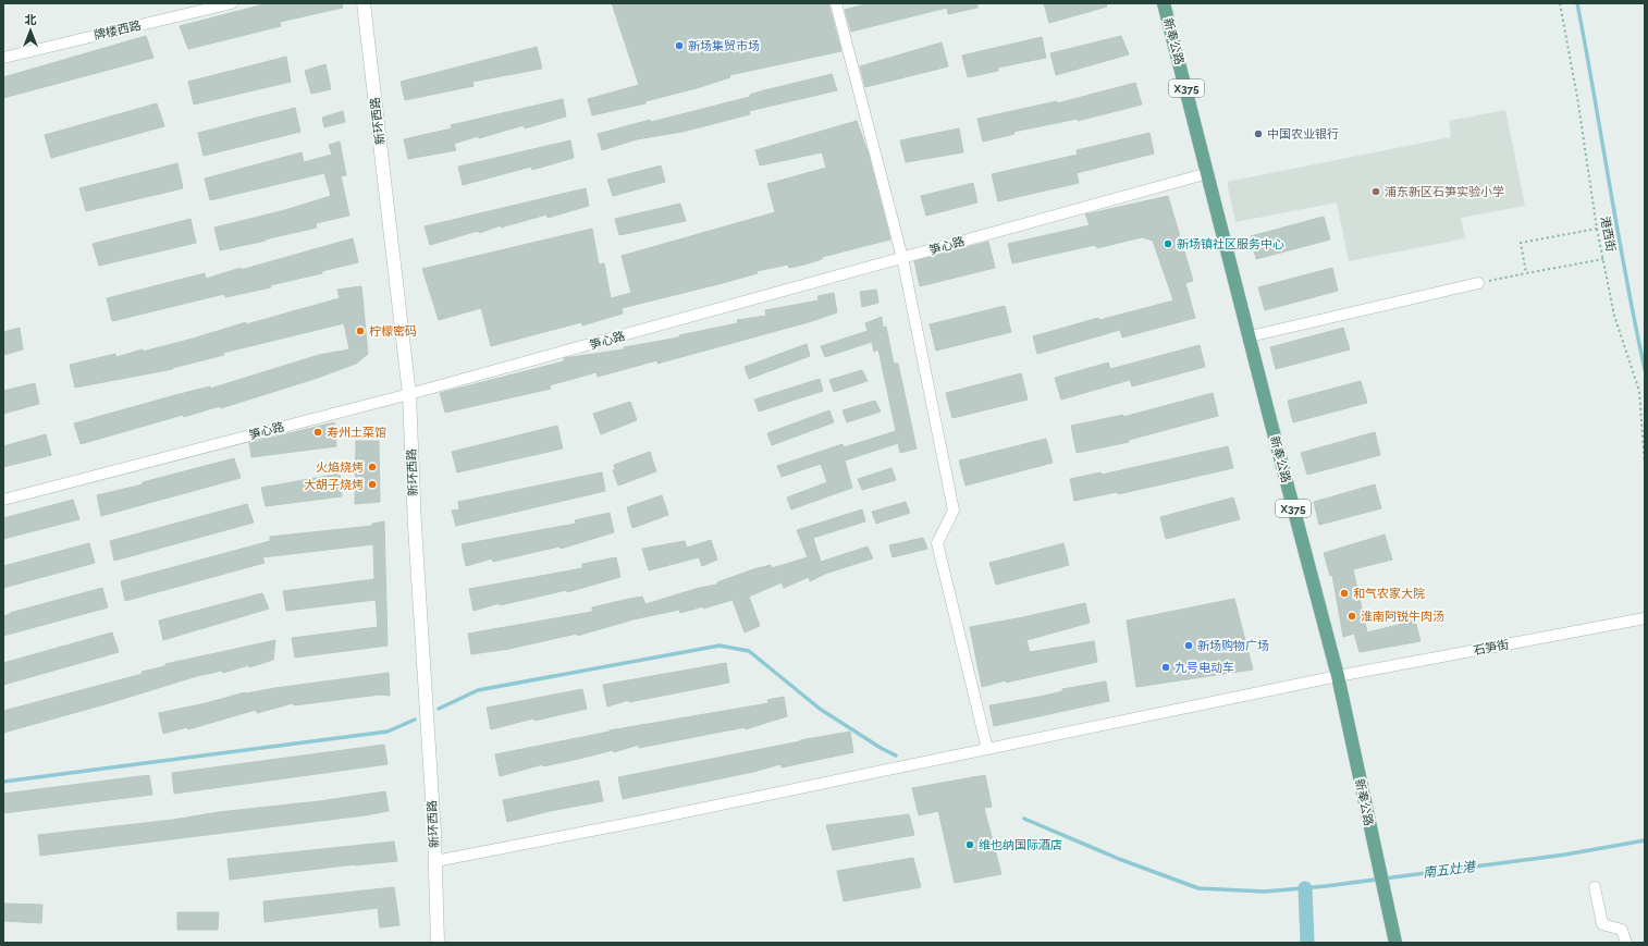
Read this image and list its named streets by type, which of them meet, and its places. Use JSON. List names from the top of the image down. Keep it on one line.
{"streets":{"main road":["新奉公路","X375"],"street":["牌楼西路","新环西路","笋心路","石笋街"],"path":["港西街"]},"crossings":[["新奉公路","笋心路"],["新奉公路","石笋街"],["新环西路","笋心路"],["新环西路","石笋街"]],"water":["南五灶港"],"places":["新场集贸市场","中国农业银行","浦东新区石笋实验小学","新场镇社区服务中心","柠檬密码","寿州土菜馆","火焰烧烤","大胡子烧烤","和气农家大院","淮南阿锐牛肉汤","新场购物广场","九号电动车","维也纳国际酒店"],"north":"top"}
